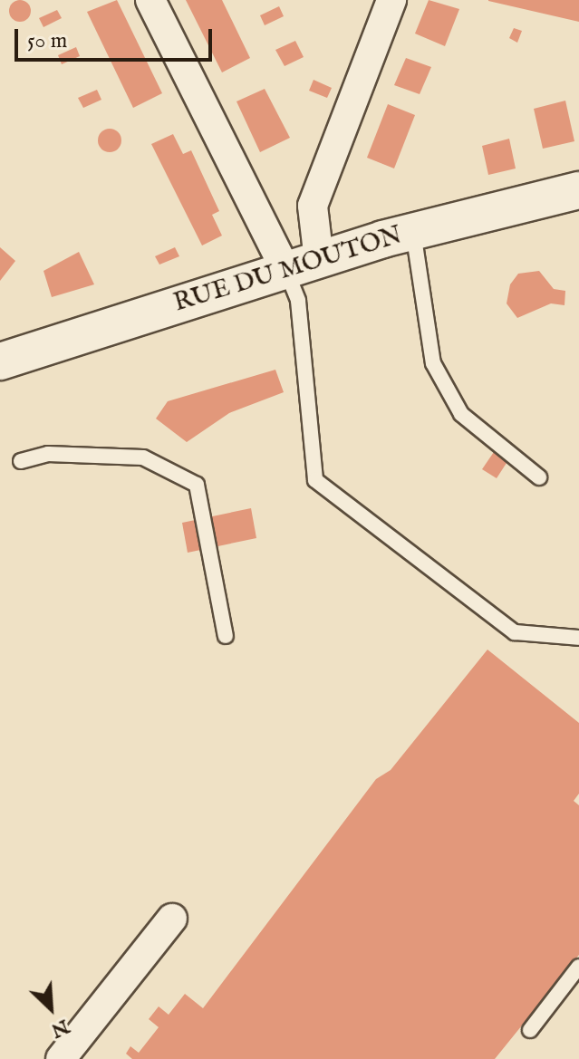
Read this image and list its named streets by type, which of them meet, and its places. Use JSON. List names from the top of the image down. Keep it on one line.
{"streets":{"street":["RUE DU MOUTON"]},"scale_bar":"50 m","north":"bottom right"}
